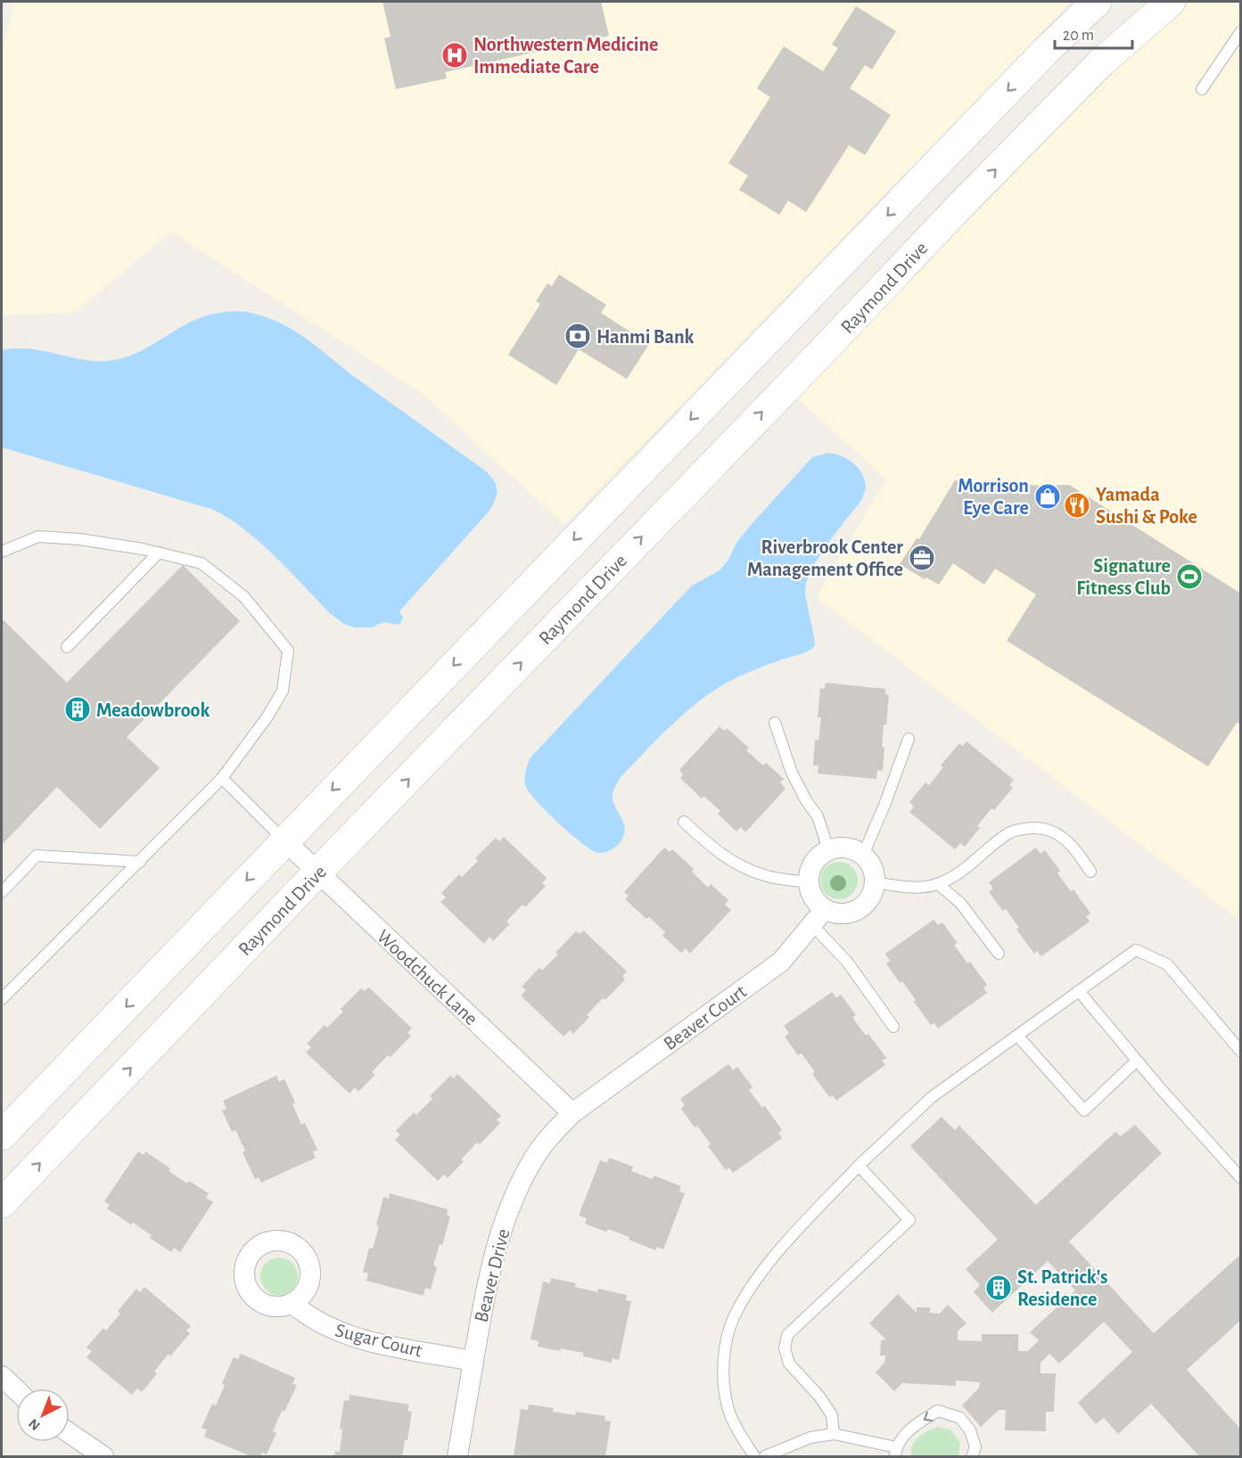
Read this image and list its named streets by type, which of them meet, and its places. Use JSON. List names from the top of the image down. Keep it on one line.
{"streets":{"street":["Raymond Drive","Woodchuck Lane","Beaver Court","Beaver Drive","Sugar Court"]},"crossings":[["Raymond Drive","Woodchuck Lane"],["Woodchuck Lane","Beaver Court"],["Woodchuck Lane","Beaver Drive"],["Beaver Court","Beaver Drive"],["Beaver Drive","Sugar Court"]],"places":{"hospital":["Northwestern Medicine Immediate Care"],"bank":["Hanmi Bank"],"shop":["Morrison Eye Care"],"restaurant":["Yamada Sushi & Poke"],"office":["Riverbrook Center Management Office"],"sports":["Signature Fitness Club"],"building":["Meadowbrook","St. Patrick's Residence"]},"scale_bar":"20 m","north":"bottom left"}
